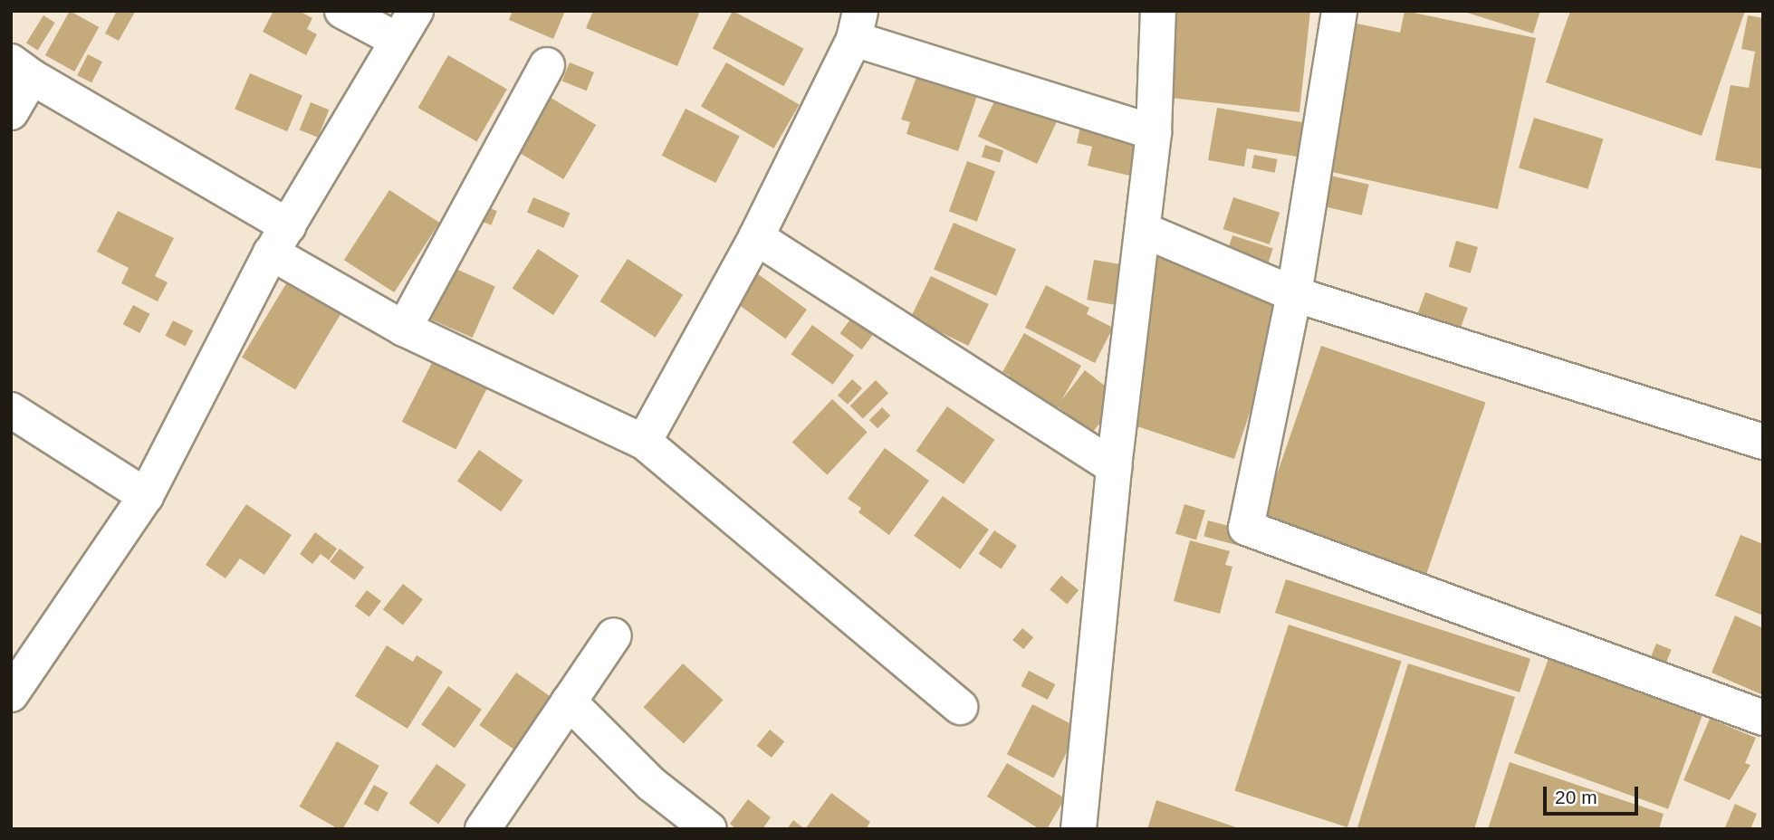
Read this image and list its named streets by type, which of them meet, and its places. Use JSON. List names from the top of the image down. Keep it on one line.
{"scale_bar":"20 m"}
